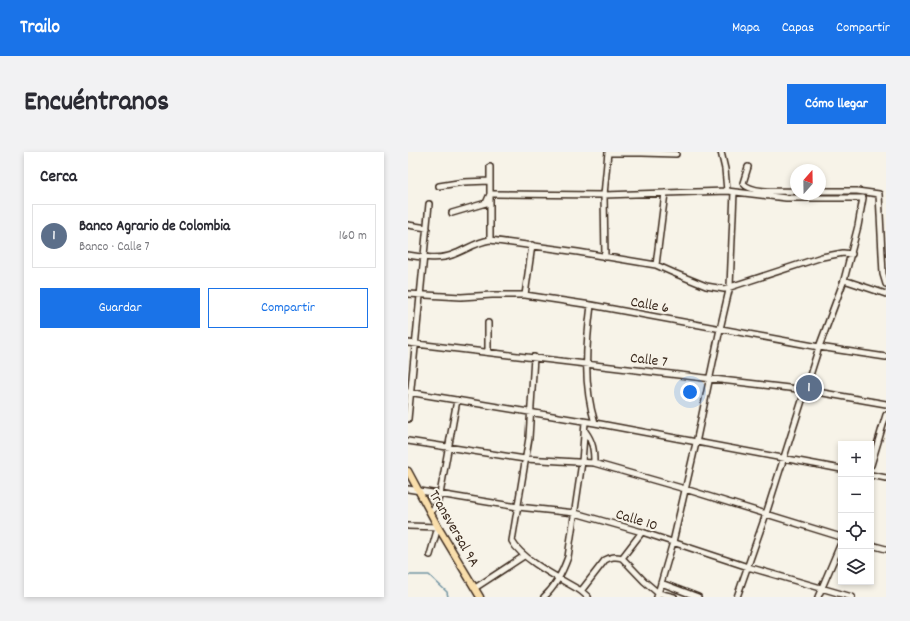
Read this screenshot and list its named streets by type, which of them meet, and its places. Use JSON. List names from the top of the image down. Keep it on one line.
{"streets":{"main road":["Transversal 9A"],"street":["Calle 6","Calle 7","Calle 10"]},"crossings":[["Calle 10","Transversal 9A"]],"north":"top","page":{"header":"Trailo","nav":["Mapa","Capas","Compartir"],"title":"Encuéntranos","buttons":["Cómo llegar",["Guardar","Compartir"]],"heading":"Cerca","list":[{"mark":"1","name":"Banco Agrario de Colombia","note":"Banco · Calle 7","value":"160 m"}],"pins":"1","map_buttons":["+","−"]}}
